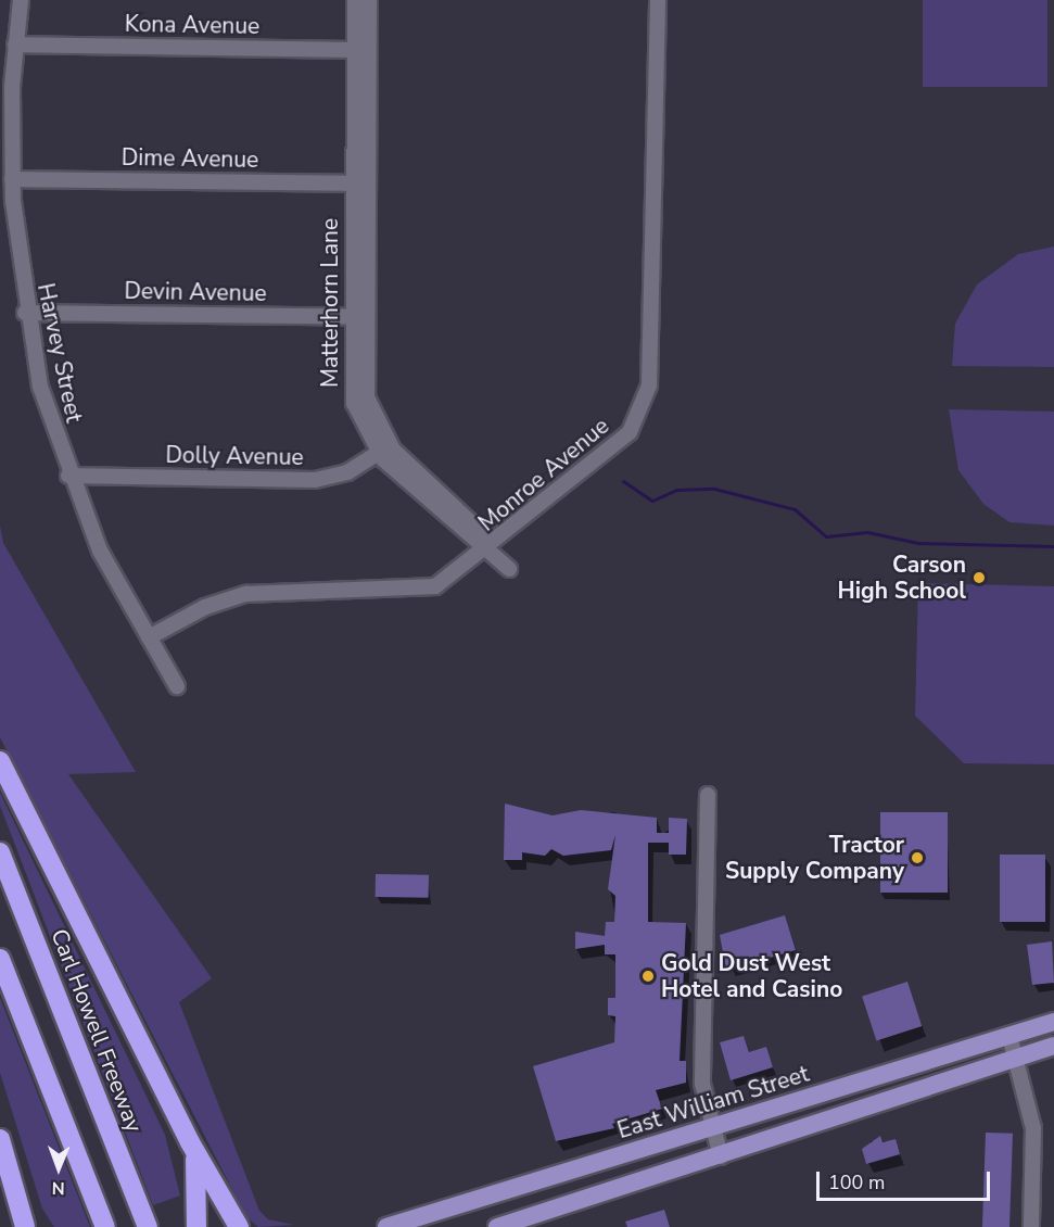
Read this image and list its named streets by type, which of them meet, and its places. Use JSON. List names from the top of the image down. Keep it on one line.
{"streets":{"highway":["Carl Howell Freeway"],"main road":["East William Street"],"street":["Kona Avenue","Dime Avenue","Devin Avenue","Matterhorn Lane","Harvey Street","Dolly Avenue","Monroe Avenue"]},"crossings":[["Kona Avenue","Matterhorn Lane"],["Kona Avenue","Harvey Street"],["Dime Avenue","Matterhorn Lane"],["Dime Avenue","Harvey Street"],["Devin Avenue","Matterhorn Lane"],["Devin Avenue","Harvey Street"],["Matterhorn Lane","Dolly Avenue"],["Matterhorn Lane","Monroe Avenue"],["Harvey Street","Dolly Avenue"],["Harvey Street","Monroe Avenue"]],"places":["Carson High School","Tractor Supply Company","Gold Dust West Hotel and Casino"],"scale_bar":"100 m","north":"bottom"}
